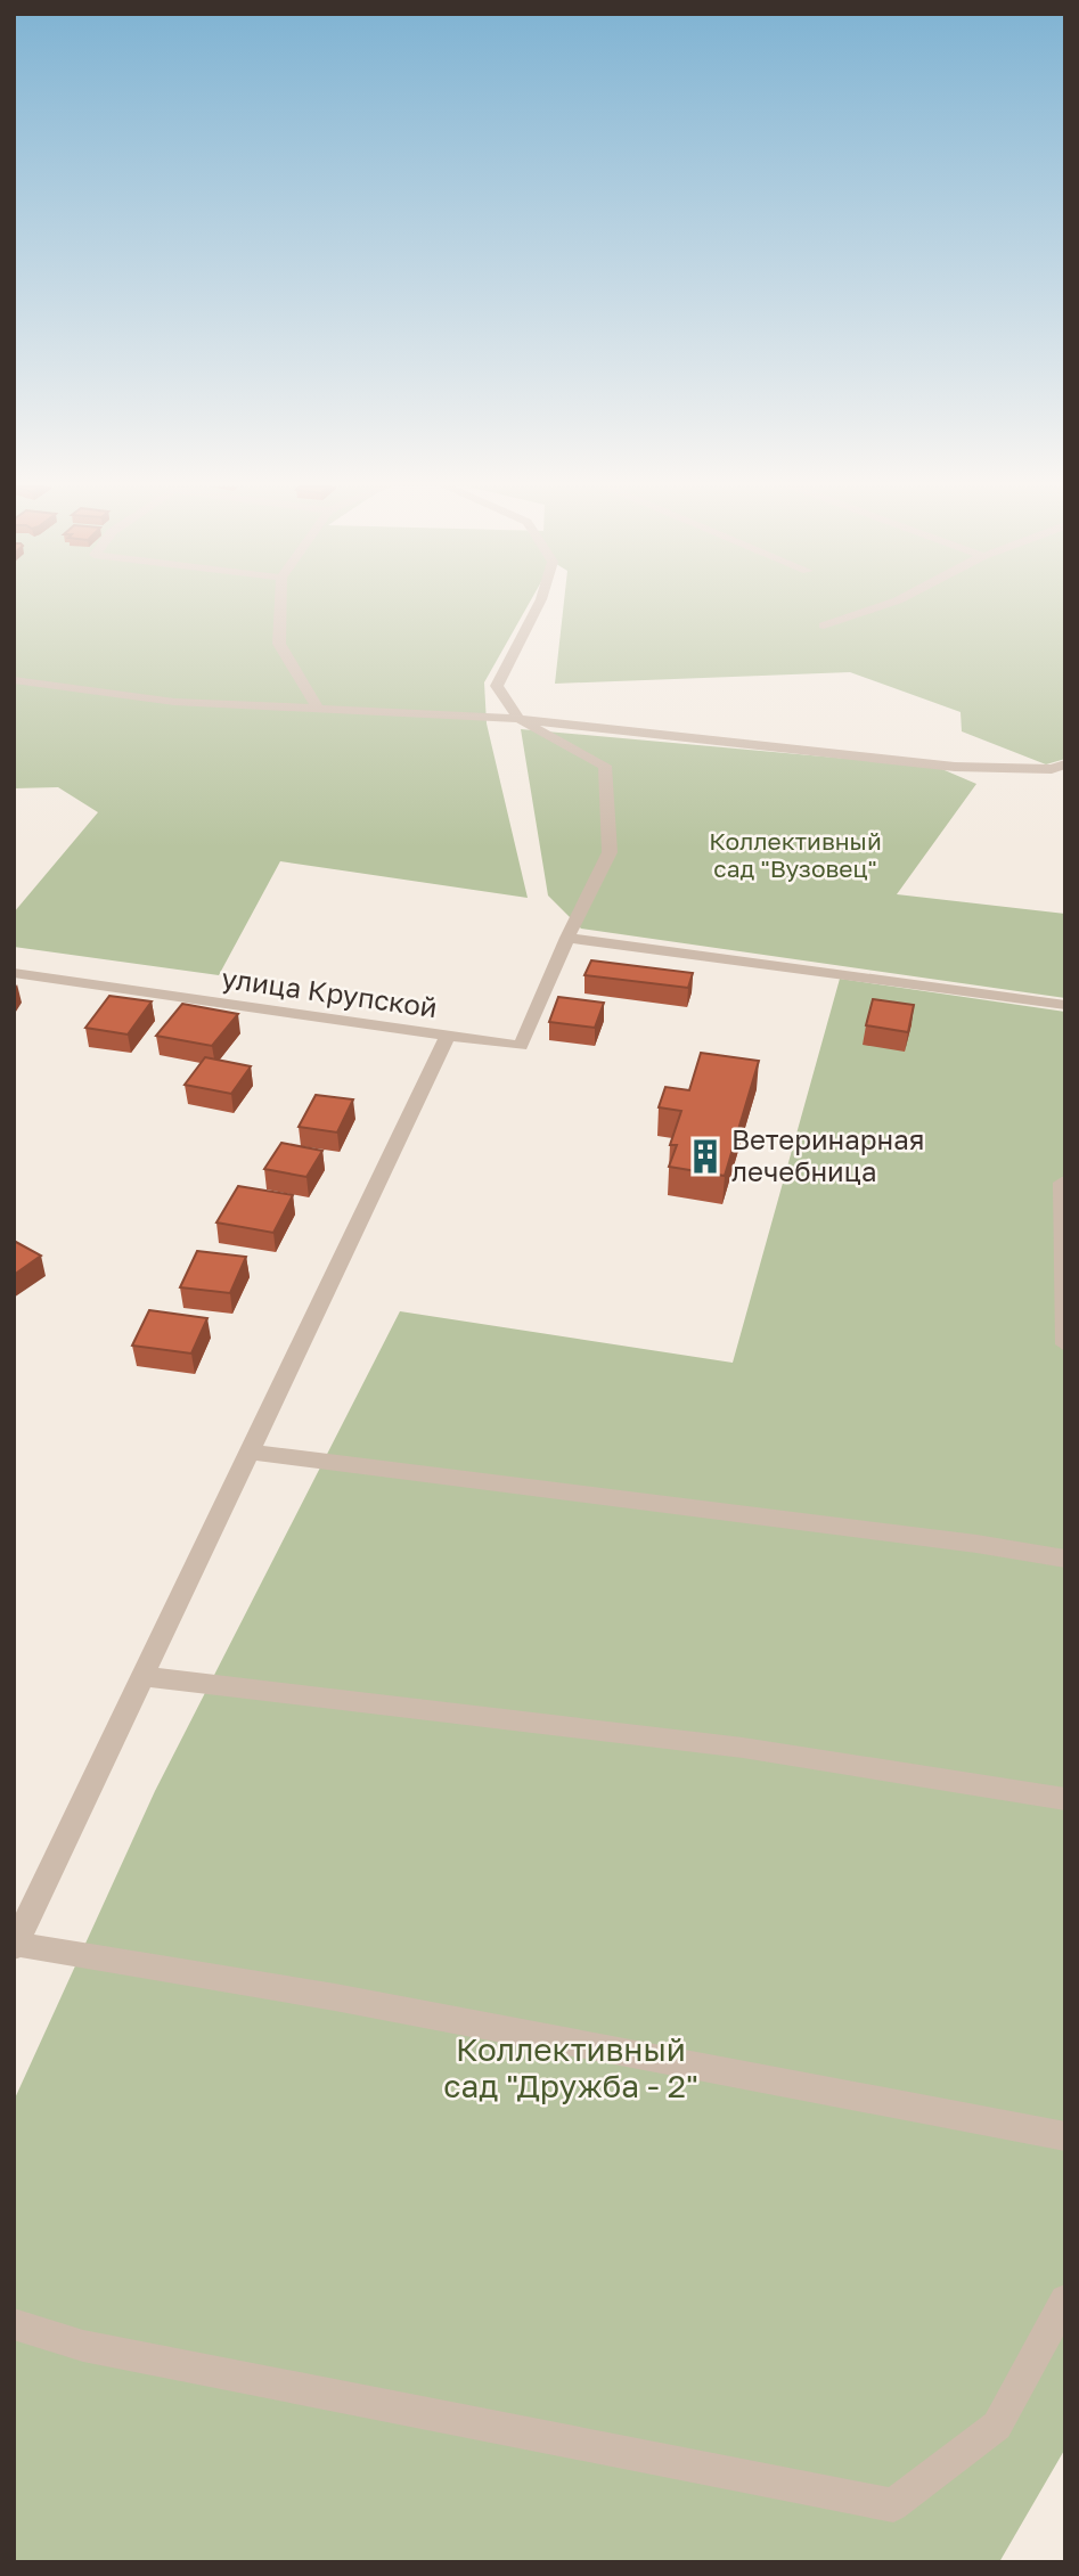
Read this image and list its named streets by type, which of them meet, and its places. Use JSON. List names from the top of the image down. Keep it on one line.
{"streets":{"street":["улица Крупской"]},"parks":["Коллективный сад \"Вузовец\"","Коллективный сад \"Дружба - 2\""],"places":{"building":["Ветеринарная лечебница"]}}
